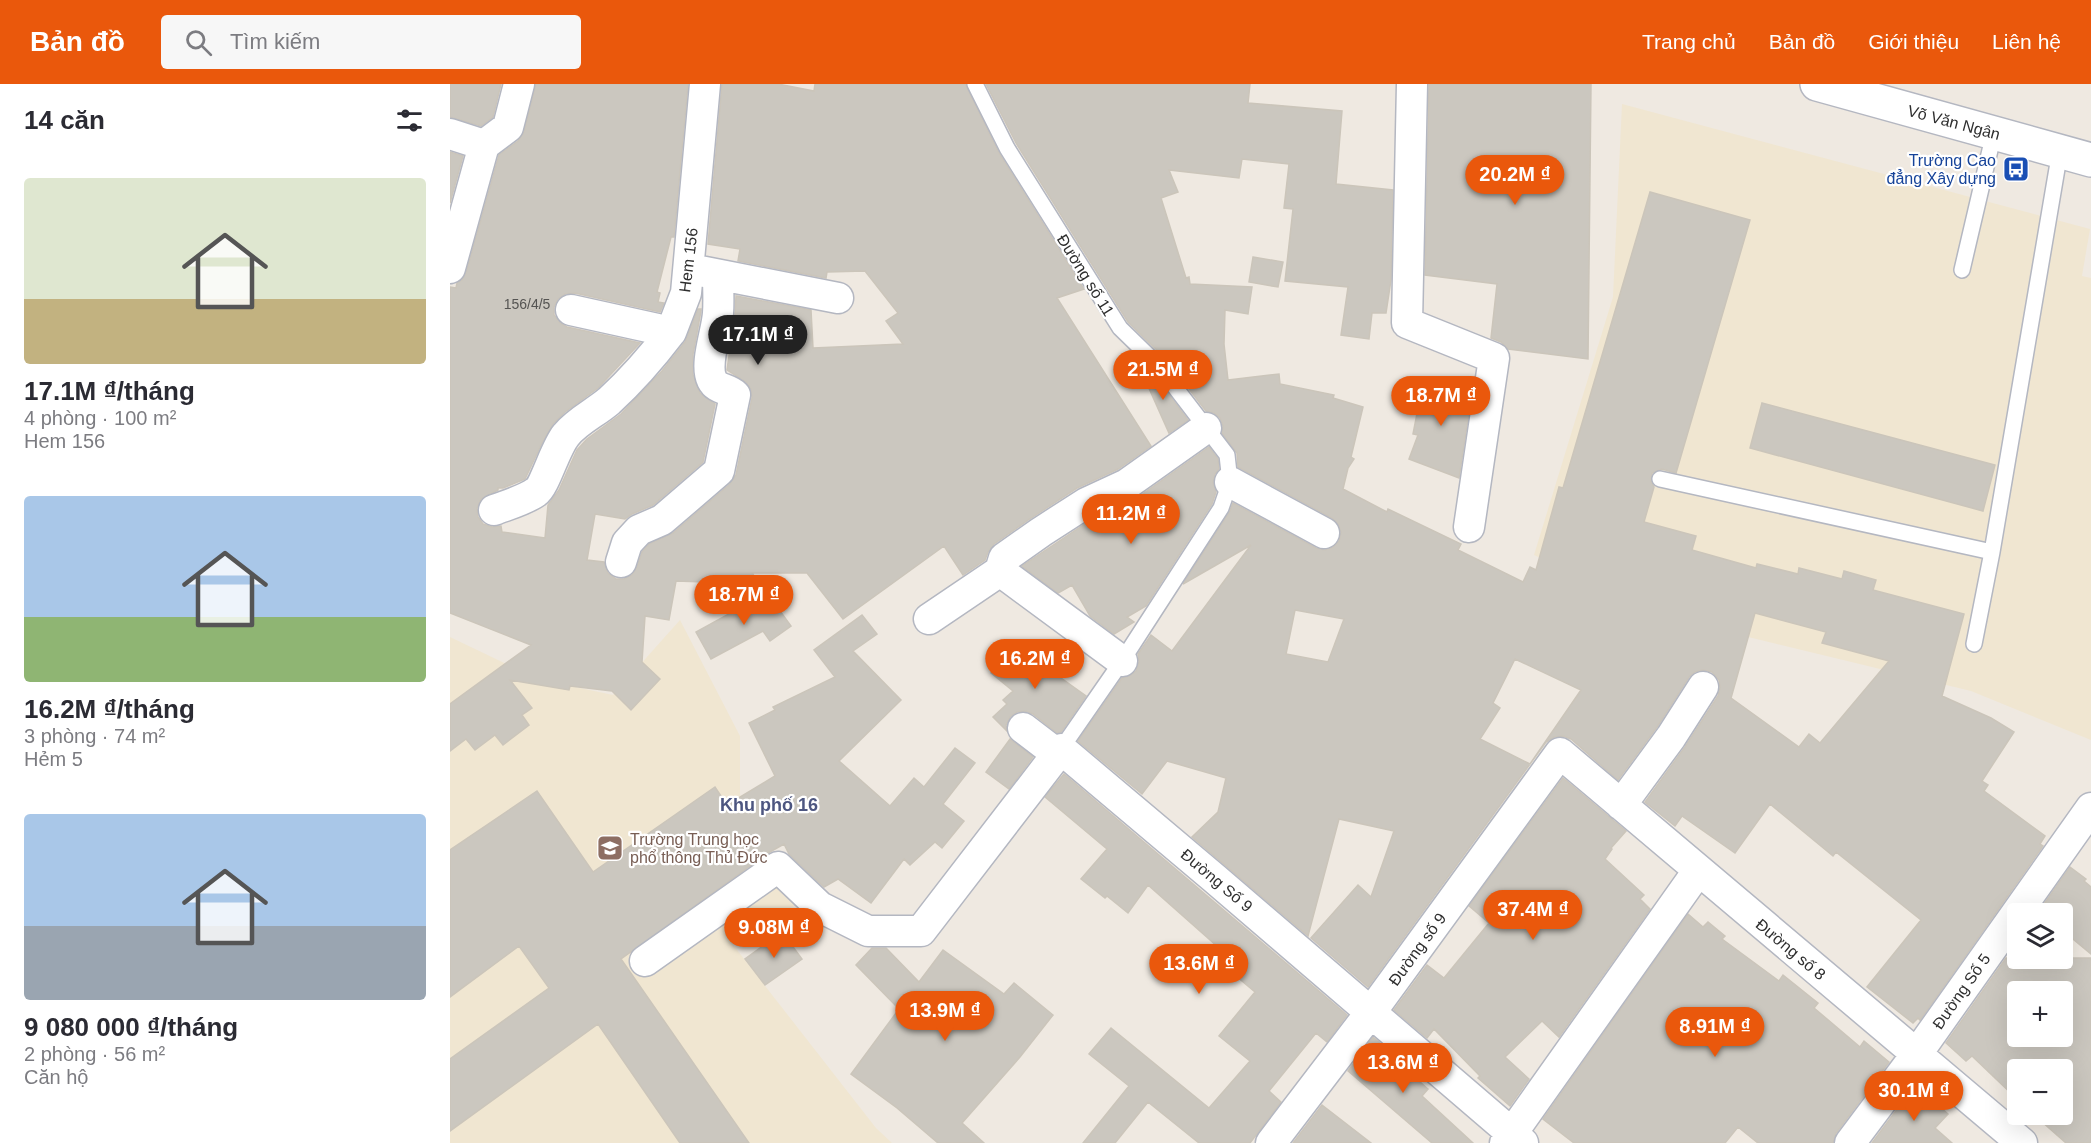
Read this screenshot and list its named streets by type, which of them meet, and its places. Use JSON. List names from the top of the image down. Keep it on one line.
{"streets":{"main road":["Võ Văn Ngân"],"street":["Hem 156","Đường Số 9","Đường số 9","Đường số 8","Đường Số 5"],"lane":["Đường số 11"]},"crossings":[["Đường Số 9","Đường số 9"],["Đường số 9","Đường số 8"],["Đường số 8","Đường Số 5"]],"districts":["Khu phố 16"],"places":{"bus stop":["Trường Cao đẳng Xây dựng"],"school or university":["Trường Trung học phổ thông Thủ Đức"]},"house_numbers":["156/4/5"],"page":{"header":"Bản đồ","search":"Tìm kiếm","nav":["Trang chủ","Bản đồ","Giới thiệu","Liên hệ"],"heading":"14 căn","price":["20.2M ₫","17.1M ₫","21.5M ₫","18.7M ₫","11.2M ₫","18.7M ₫","16.2M ₫","37.4M ₫","9.08M ₫","13.6M ₫","13.9M ₫","8.91M ₫","13.6M ₫","30.1M ₫"],"list":[{"name":"17.1M ₫/tháng","note":"4 phòng · 100 m² · Hem 156"},{"name":"16.2M ₫/tháng","note":"3 phòng · 74 m² · Hẻm 5"},{"name":"9 080 000 ₫/tháng","note":"2 phòng · 56 m² · Căn hộ"}],"map_buttons":["+","−"]}}
